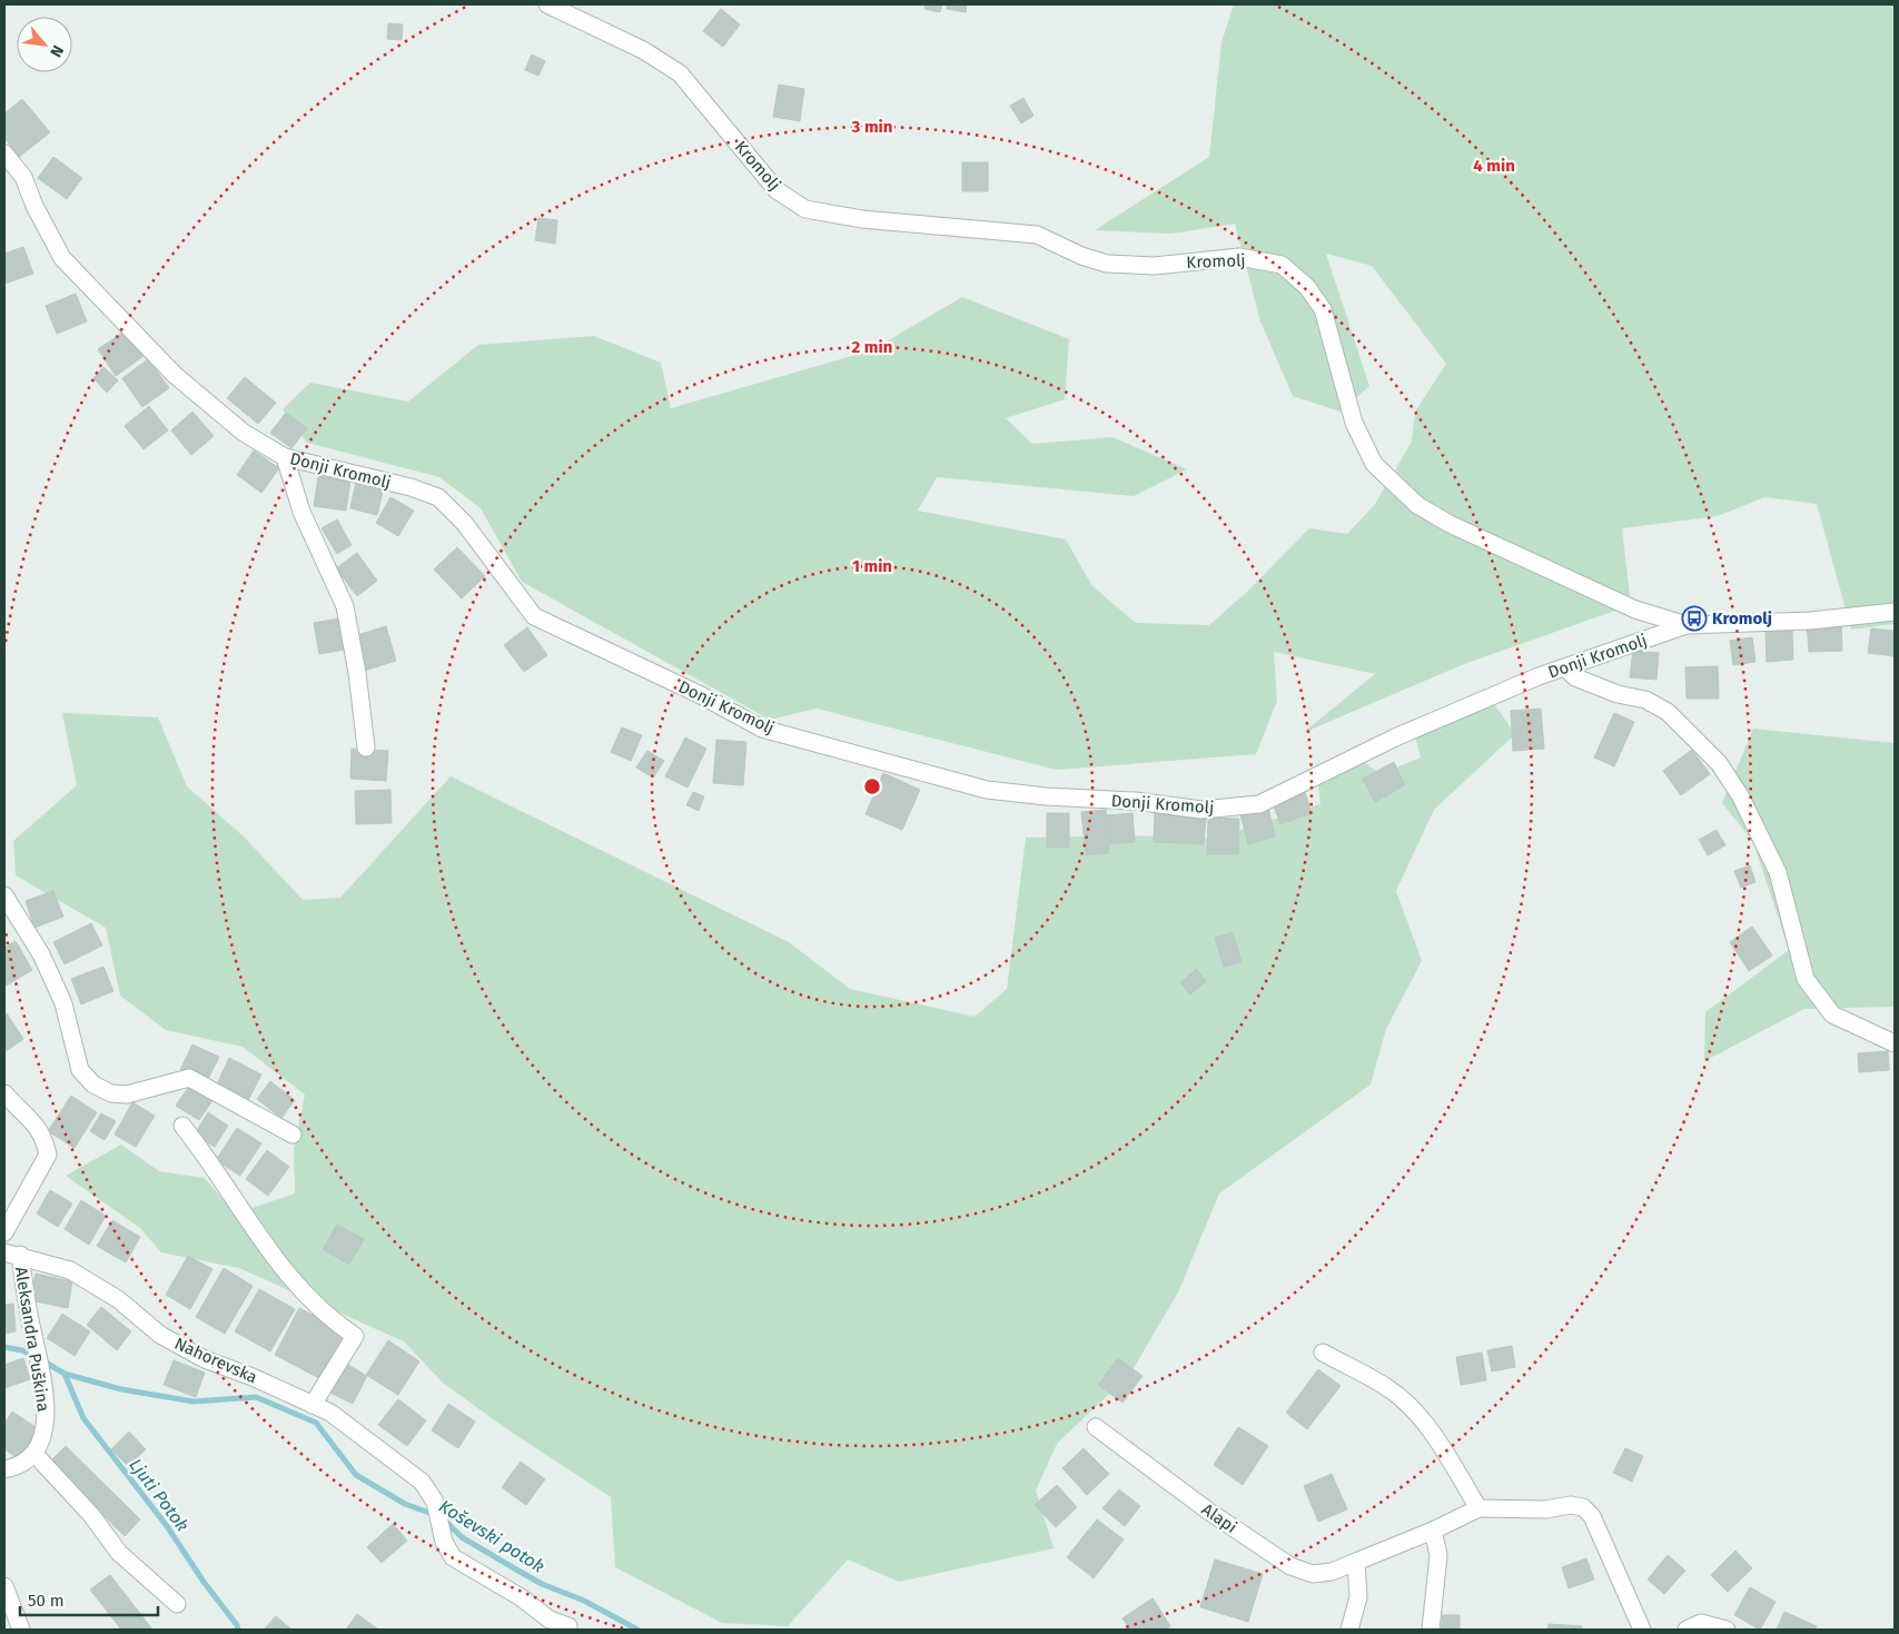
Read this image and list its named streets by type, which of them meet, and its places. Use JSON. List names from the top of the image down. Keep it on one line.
{"streets":{"street":["Kromolj","Donji Kromolj","Aleksandra Puškina","Nahorevska","Alapi"]},"crossings":[["Kromolj","Donji Kromolj"],["Aleksandra Puškina","Nahorevska"]],"water":["Ljuti Potok","Koševski potok"],"places":{"bus stop":["Kromolj"]},"scale_bar":"50 m","north":"bottom right","rings":["3 min","4 min","2 min","1 min"]}
